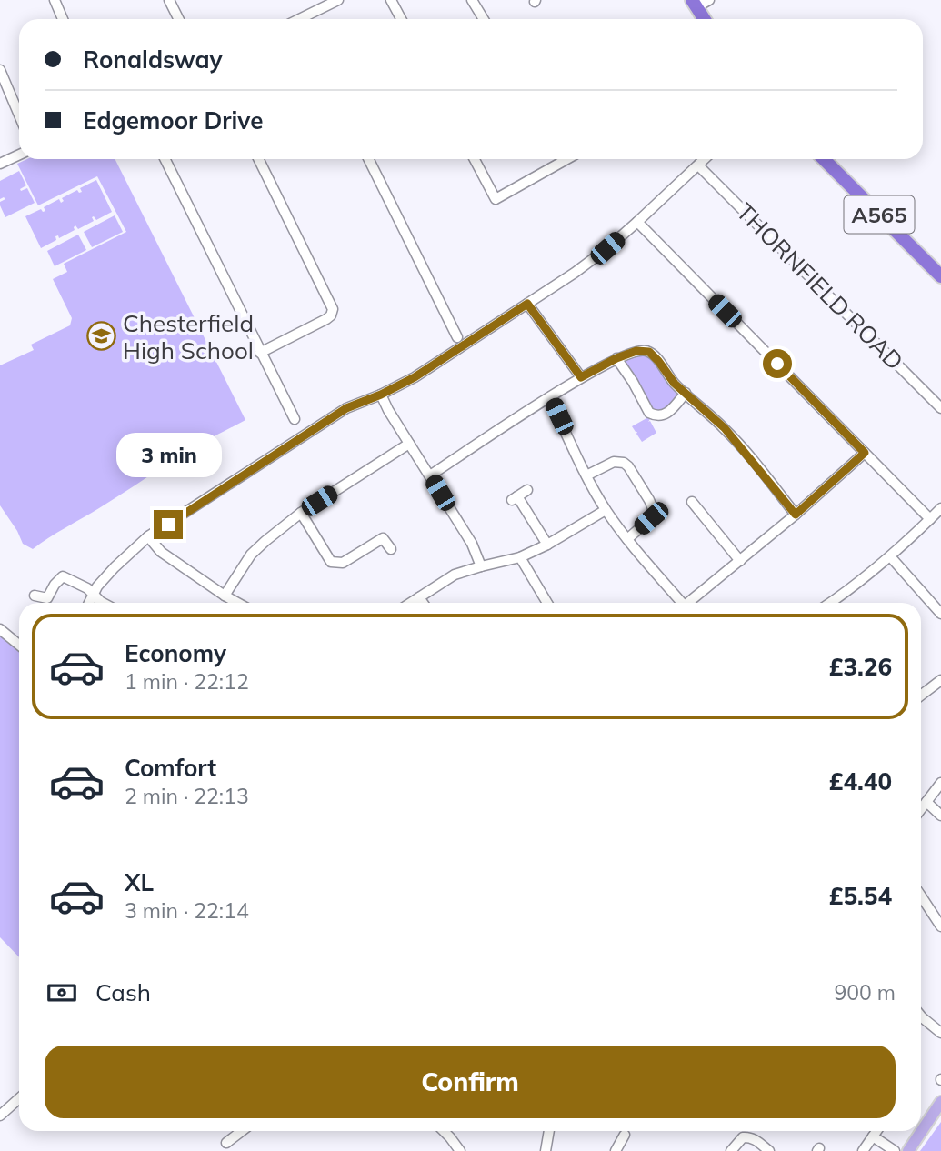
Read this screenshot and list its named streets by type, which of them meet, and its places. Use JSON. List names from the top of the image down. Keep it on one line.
{"streets":{"highway":["A565"],"street":["THORNFIELD ROAD"]},"places":{"school or university":["Chesterfield High School"]},"page":{"banner":["Ronaldsway","Edgemoor Drive"],"bubble":"3 min","list":[{"name":"Economy","note":"1 min · 22:12","value":"£3.26"},{"name":"Comfort","note":"2 min · 22:13","value":"£4.40"},{"name":"XL","note":"3 min · 22:14","value":"£5.54"}],"pay":["Cash","900 m"],"buttons":"Confirm"}}
